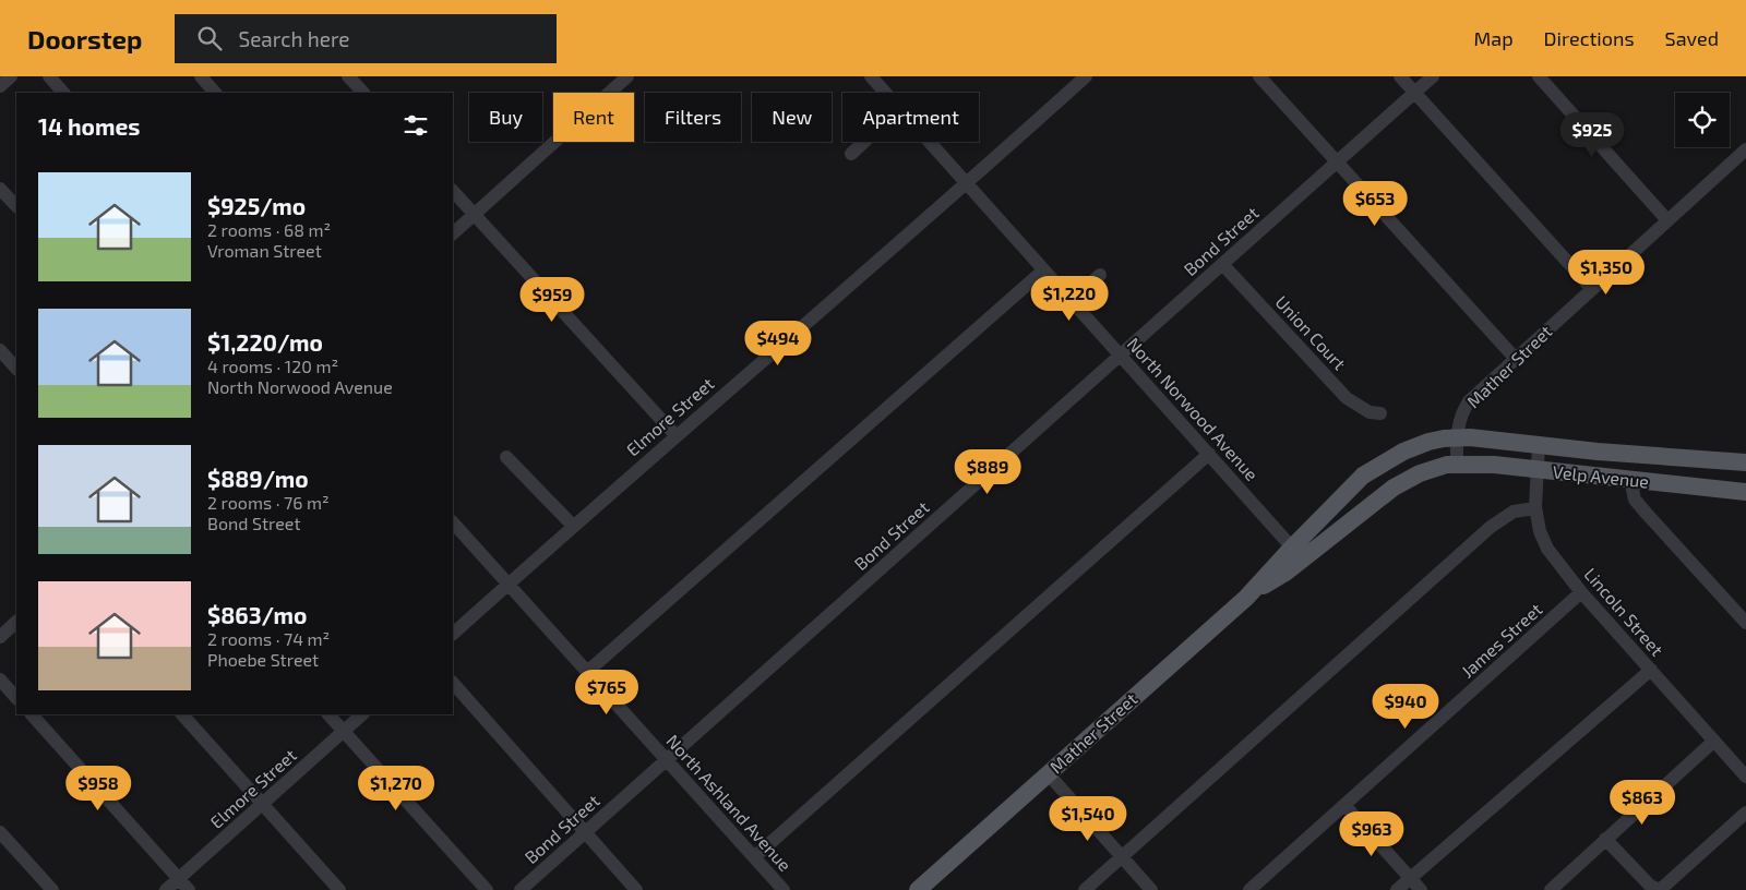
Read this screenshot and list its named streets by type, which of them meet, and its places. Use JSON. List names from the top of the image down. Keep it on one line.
{"streets":{"main road":["Mather Street","Velp Avenue"],"street":["Bond Street","Union Court","North Norwood Avenue","Elmore Street","Lincoln Street","James Street","North Ashland Avenue"]},"crossings":[["Bond Street","Union Court"],["Bond Street","North Norwood Avenue"],["Bond Street","North Ashland Avenue"],["Mather Street","North Norwood Avenue"],["Mather Street","Velp Avenue"],["North Norwood Avenue","Elmore Street"],["Elmore Street","North Ashland Avenue"],["Velp Avenue","Lincoln Street"],["Lincoln Street","James Street"]],"page":{"header":"Doorstep","search":"Search here","nav":["Map","Directions","Saved"],"chip":["Buy","Rent","Filters","New","Apartment"],"heading":"14 homes","price":["$925","$653","$1,350","$1,220","$959","$494","$889","$765","$940","$958","$1,270","$863","$1,540","$963"],"list":[{"name":"$925/mo","note":"2 rooms · 68 m² · Vroman Street"},{"name":"$1,220/mo","note":"4 rooms · 120 m² · North Norwood Avenue"},{"name":"$889/mo","note":"2 rooms · 76 m² · Bond Street"},{"name":"$863/mo","note":"2 rooms · 74 m² · Phoebe Street"}]}}
